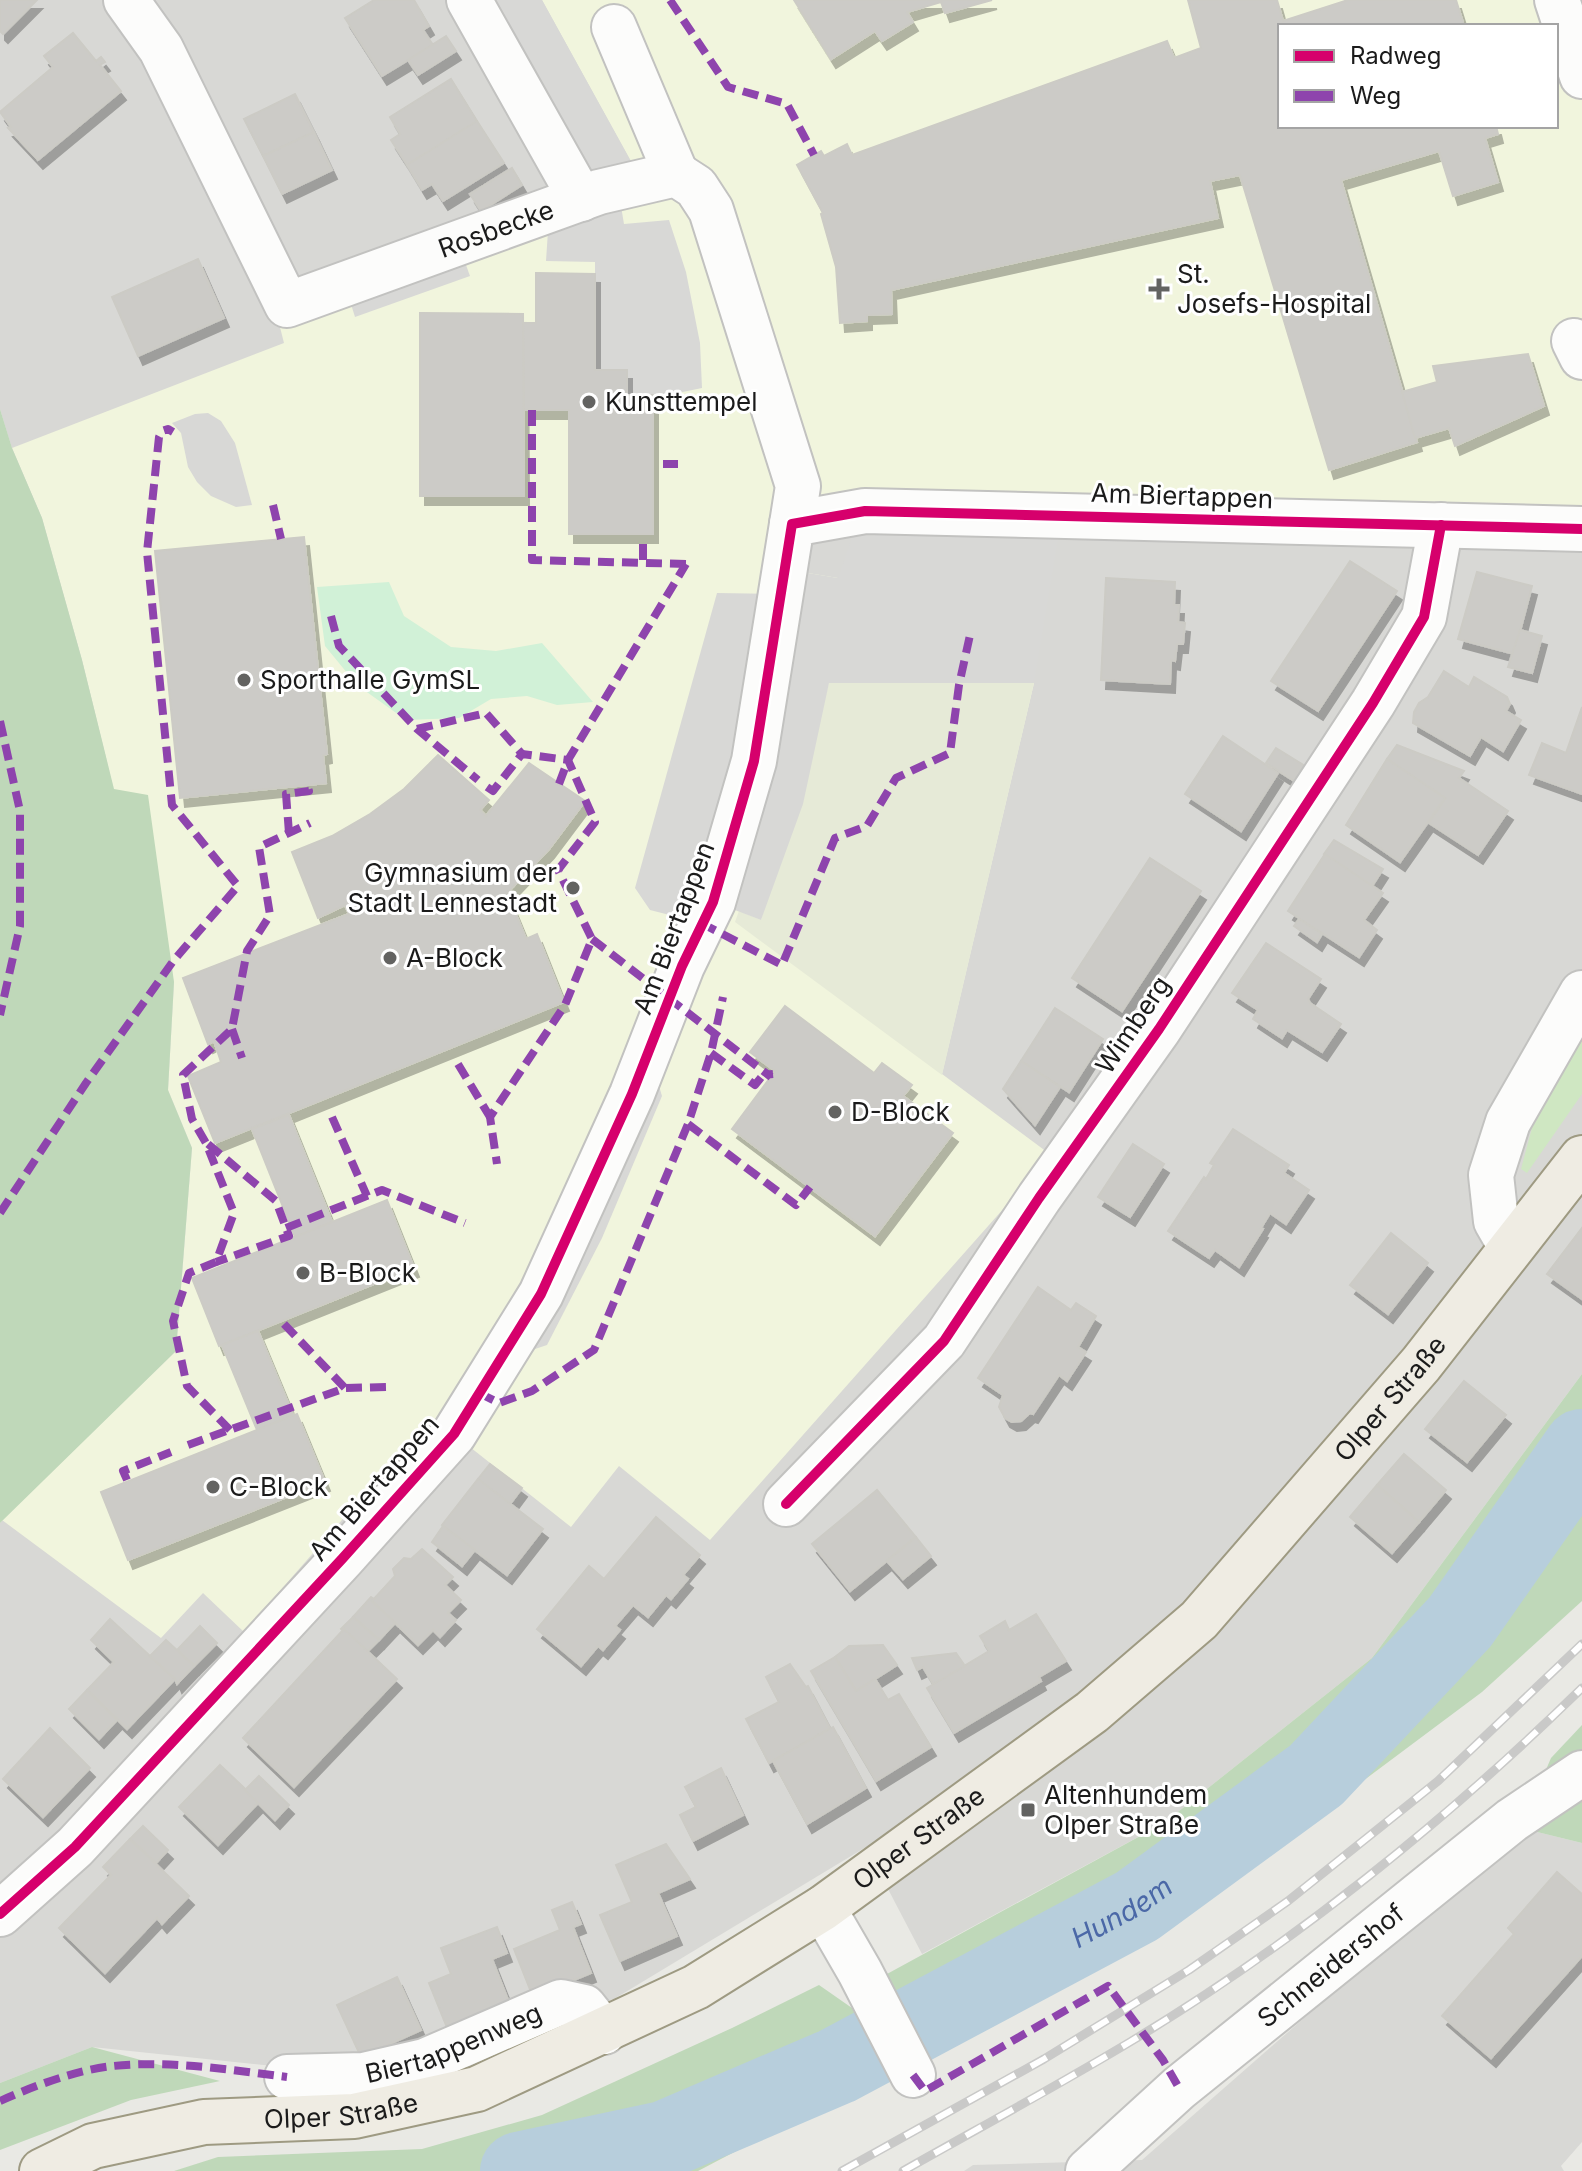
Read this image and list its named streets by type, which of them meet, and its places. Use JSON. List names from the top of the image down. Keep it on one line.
{"streets":{"main road":["Olper Straße"],"street":["Rosbecke","Am Biertappen","Wimberg","Schneidershof","Biertappenweg"]},"crossings":[["Am Biertappen","Wimberg"],["Olper Straße","Biertappenweg"]],"water":["Hundem"],"places":{"health":["St. Josefs-Hospital"],"other":["Kunsttempel","Sporthalle GymSL","Gymnasium der Stadt Lennestadt","A-Block","D-Block","B-Block","C-Block"],"transit":["Altenhundem Olper Straße"]},"legend":["Radweg","Weg"]}
